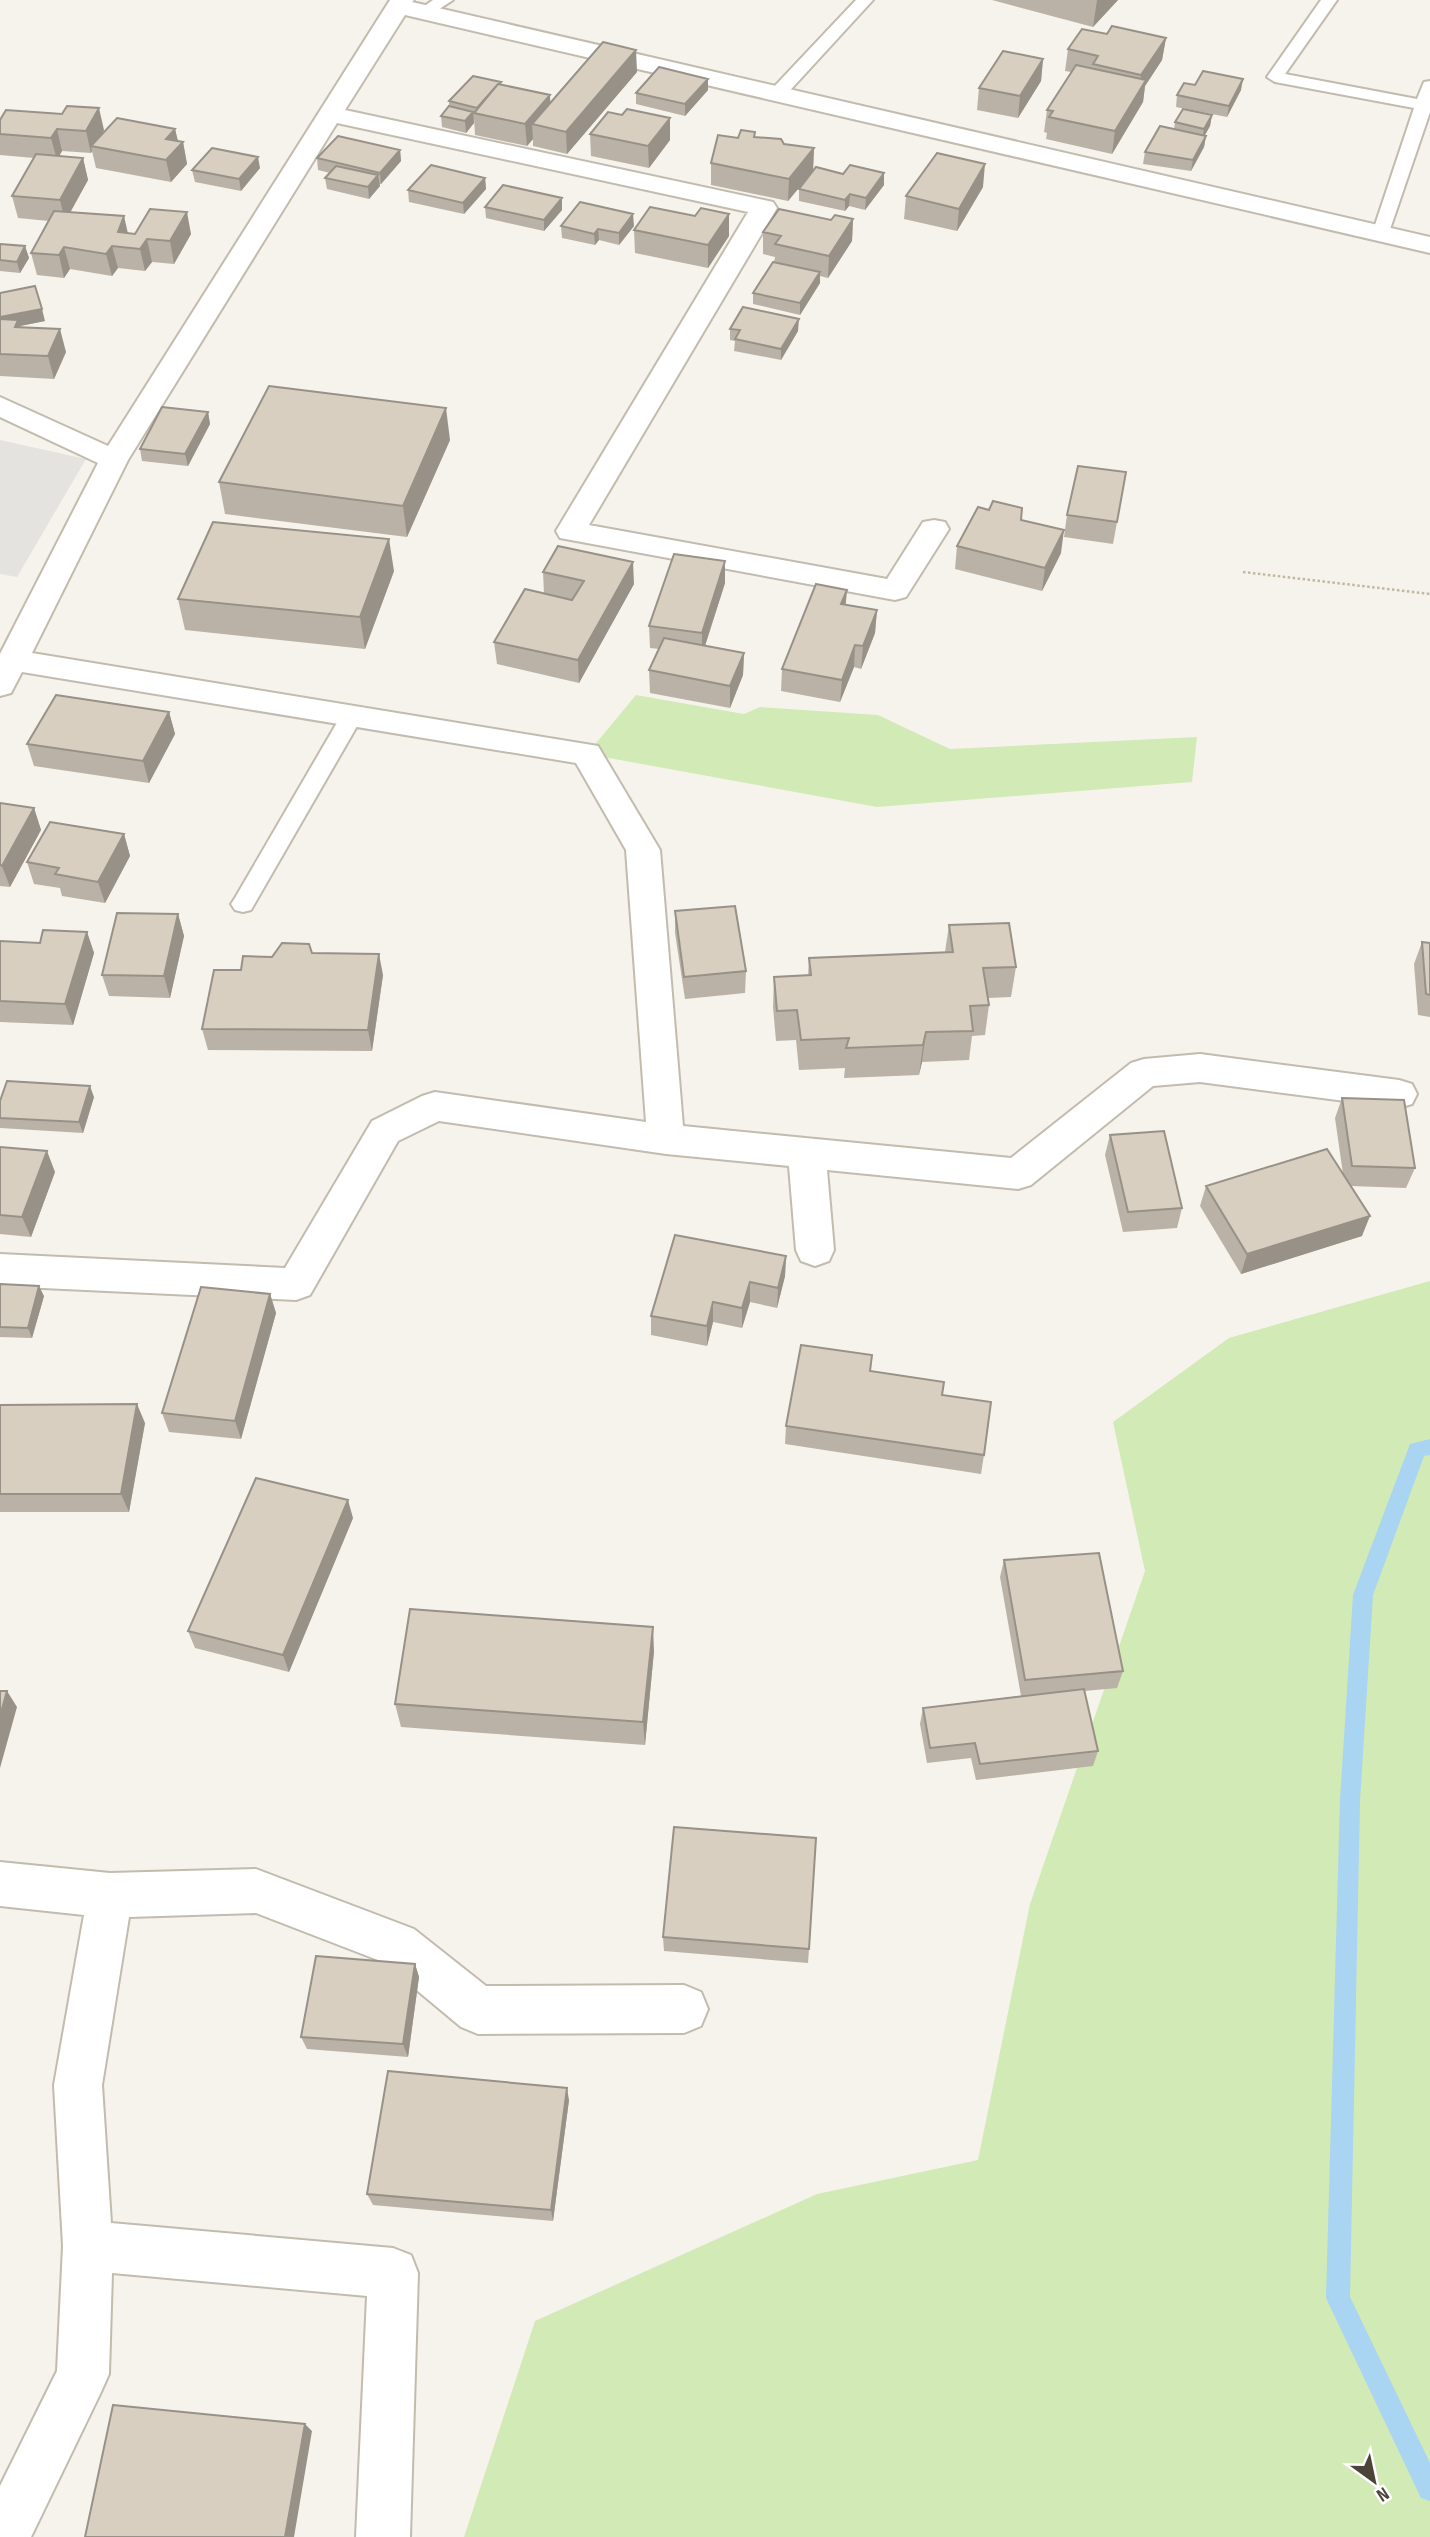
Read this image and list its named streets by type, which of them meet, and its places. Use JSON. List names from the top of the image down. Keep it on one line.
{"north":"bottom right"}
